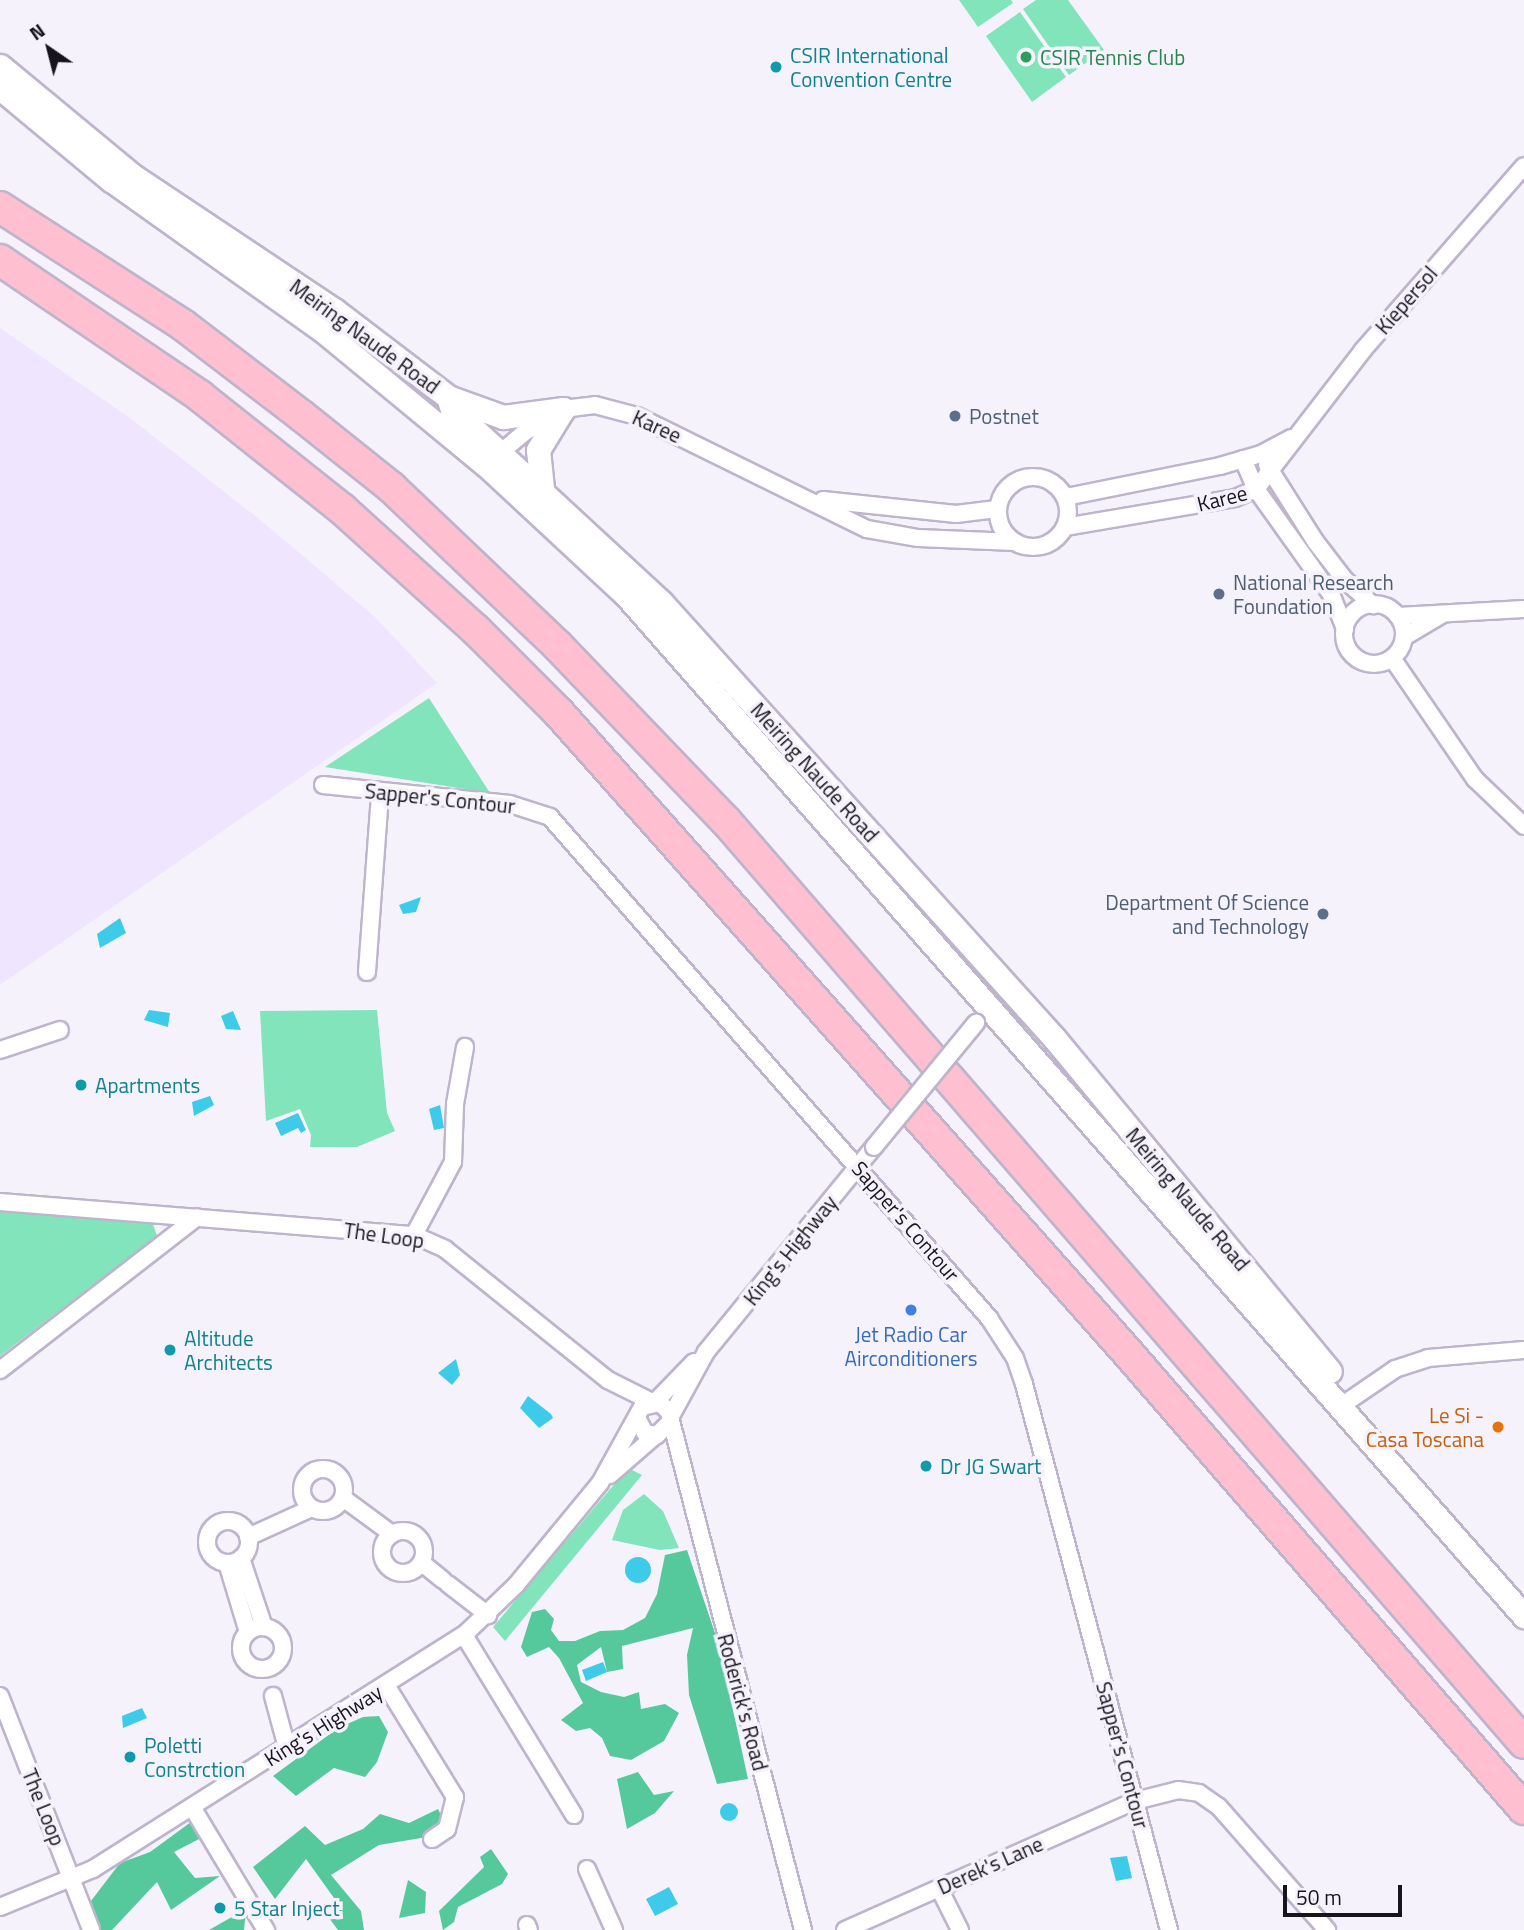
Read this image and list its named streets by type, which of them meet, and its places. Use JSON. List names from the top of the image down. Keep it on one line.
{"streets":{"street":["Kiepersol","Meiring Naude Road","Karee","Sapper's Contour","The Loop","King's Highway","Roderick's Road","Derek's Lane"]},"crossings":[["Kiepersol","Karee"],["Meiring Naude Road","Karee"],["Meiring Naude Road","King's Highway"],["Sapper's Contour","King's Highway"],["Sapper's Contour","Derek's Lane"],["The Loop","King's Highway"],["The Loop","Roderick's Road"],["King's Highway","Roderick's Road"]],"places":["CSIR Tennis Club","CSIR International Convention Centre","Postnet","National Research Foundation","Department Of Science and Technology","Apartments","Jet Radio Car Airconditioners","Altitude Architects","Le Si - Casa Toscana","Dr JG Swart","Poletti Constrction","5 Star Inject"],"scale_bar":"50 m","north":"top left"}
